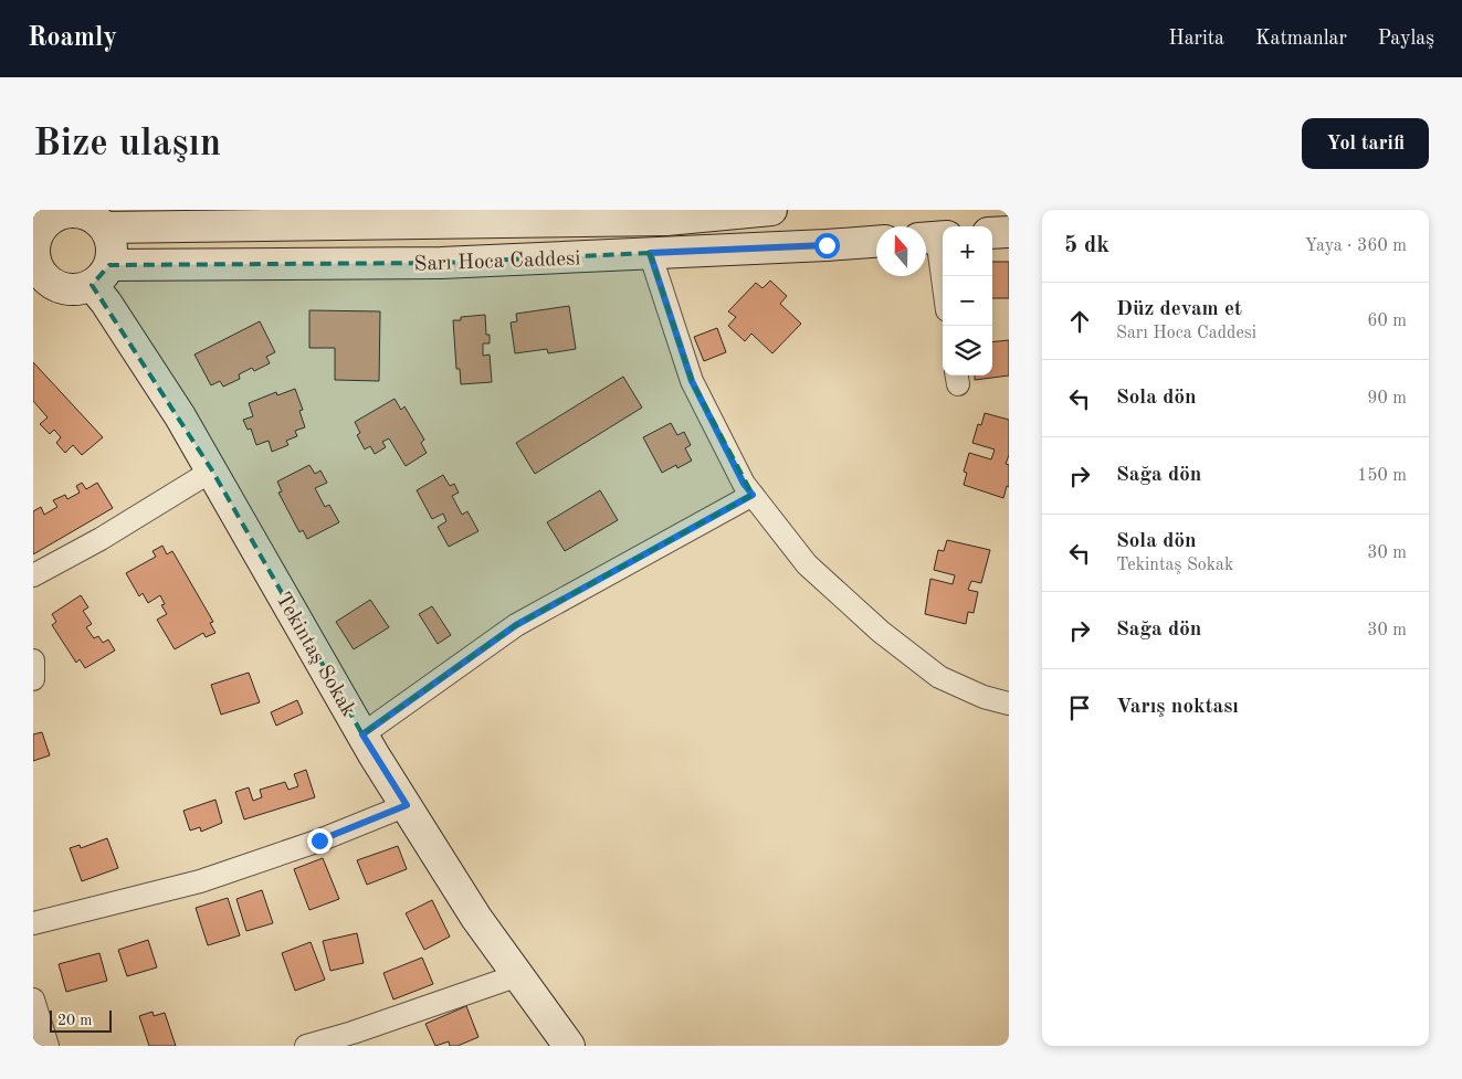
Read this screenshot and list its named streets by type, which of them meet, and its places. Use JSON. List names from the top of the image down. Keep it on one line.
{"streets":{"street":["Sarı Hoca Caddesi","Tekintaş Sokak"]},"crossings":[["Sarı Hoca Caddesi","Tekintaş Sokak"]],"scale_bar":"20 m","north":"top","page":{"header":"Roamly","nav":["Harita","Katmanlar","Paylaş"],"buttons":"Yol tarifi","title":"Bize ulaşın","heading":["5 dk","Yaya · 360 m"],"map_buttons":["+","−"],"list":[["Düz devam et","Sarı Hoca Caddesi","60 m"],["Sola dön","90 m"],["Sağa dön","150 m"],["Sola dön","Tekintaş Sokak","30 m"],["Sağa dön","30 m"],"Varış noktası"],"scale":"20 m"}}
